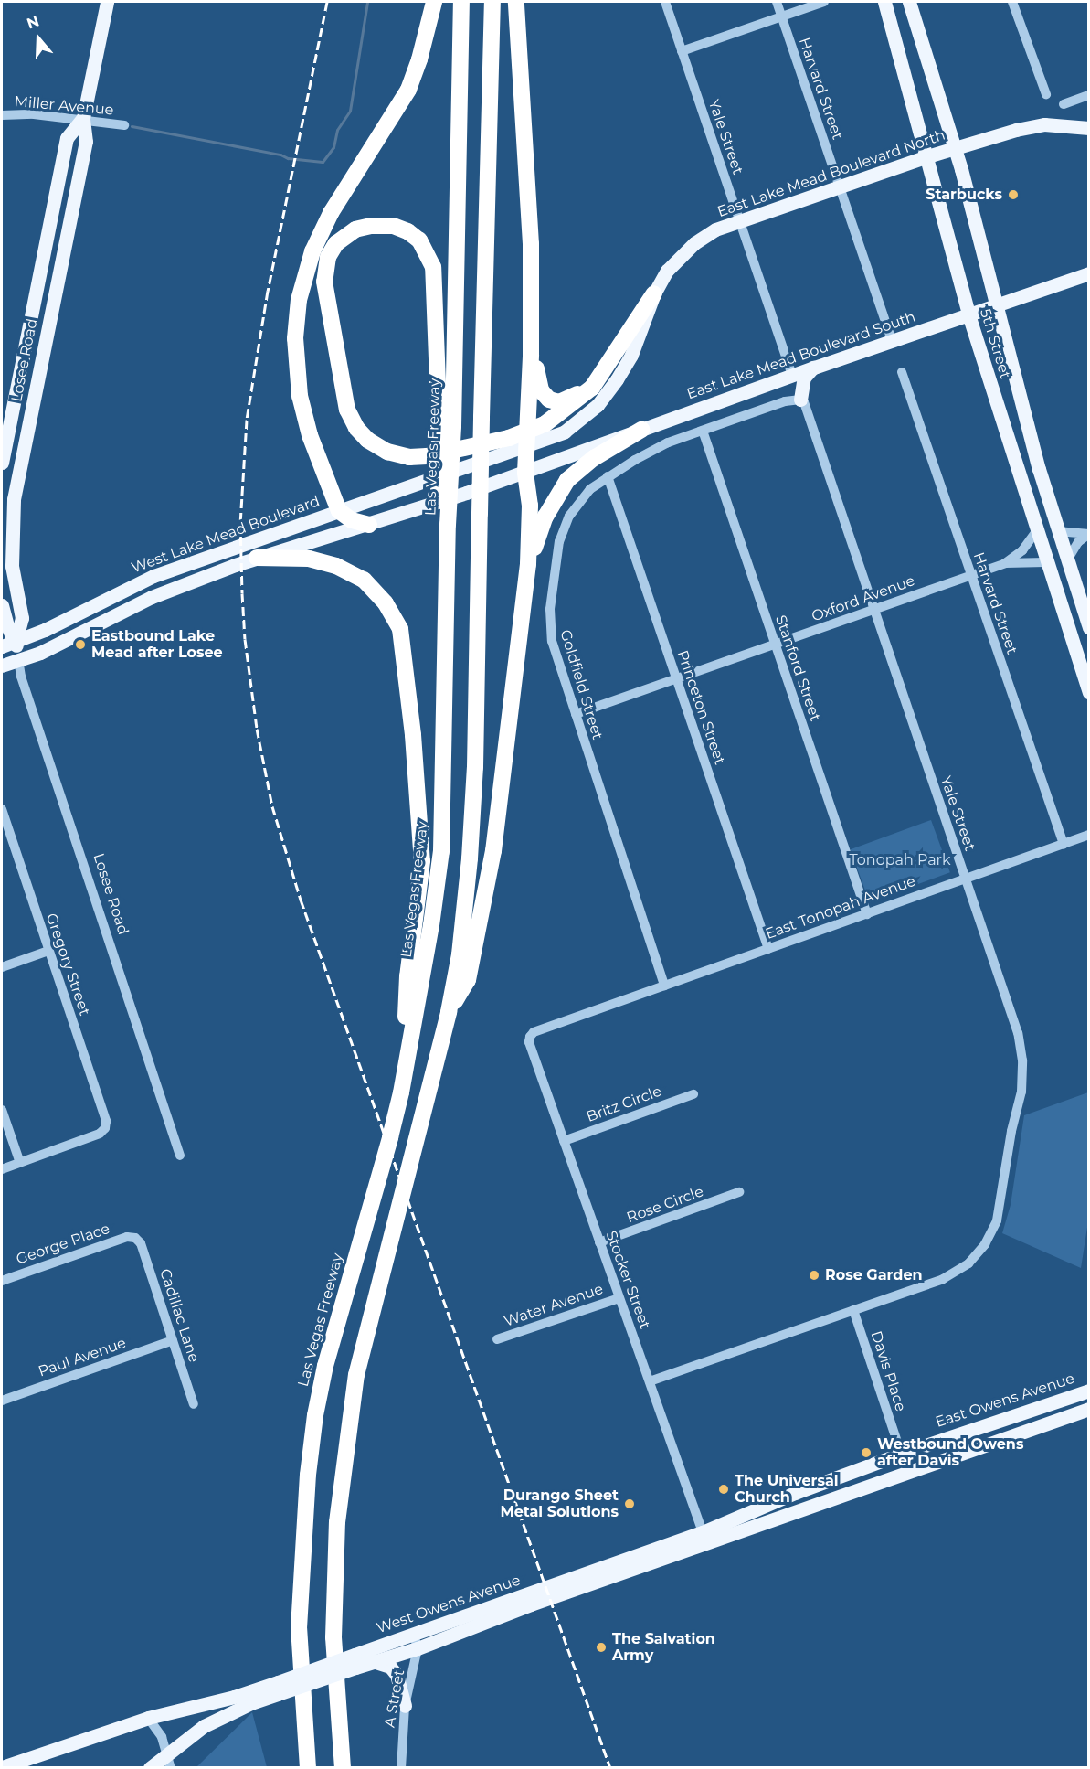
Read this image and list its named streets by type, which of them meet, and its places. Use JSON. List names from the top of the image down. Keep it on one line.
{"streets":{"highway":["Las Vegas Freeway"],"main road":["East Lake Mead Boulevard North","5th Street","East Lake Mead Boulevard South","Losee Road","West Lake Mead Boulevard","East Owens Avenue","West Owens Avenue"],"street":["Harvard Street","Miller Avenue","Yale Street","Oxford Avenue","Stanford Street","Goldfield Street","Princeton Street","East Tonopah Avenue","Gregory Street","Britz Circle","Rose Circle","George Place","Stocker Street","Water Avenue","Cadillac Lane","Paul Avenue","Davis Place","A Street"]},"crossings":[["Harvard Street","East Lake Mead Boulevard North"],["Harvard Street","East Lake Mead Boulevard South"],["Harvard Street","Oxford Avenue"],["Harvard Street","East Tonopah Avenue"],["Miller Avenue","Losee Road"],["Yale Street","East Lake Mead Boulevard North"],["Yale Street","East Lake Mead Boulevard South"],["Yale Street","Oxford Avenue"],["Yale Street","Goldfield Street"],["Yale Street","East Tonopah Avenue"],["Yale Street","Stocker Street"],["Yale Street","Davis Place"],["East Lake Mead Boulevard North","5th Street"],["East Lake Mead Boulevard North","West Lake Mead Boulevard"],["5th Street","East Lake Mead Boulevard South"],["5th Street","Oxford Avenue"],["East Lake Mead Boulevard South","West Lake Mead Boulevard"],["Losee Road","West Lake Mead Boulevard"],["Oxford Avenue","Stanford Street"],["Oxford Avenue","Goldfield Street"],["Oxford Avenue","Princeton Street"],["Stanford Street","Goldfield Street"],["Stanford Street","East Tonopah Avenue"],["Goldfield Street","Princeton Street"],["Goldfield Street","East Tonopah Avenue"],["Princeton Street","East Tonopah Avenue"],["East Tonopah Avenue","Stocker Street"],["Britz Circle","Stocker Street"],["Rose Circle","Stocker Street"],["George Place","Cadillac Lane"],["Stocker Street","Water Avenue"],["Stocker Street","West Owens Avenue"],["Cadillac Lane","Paul Avenue"],["Davis Place","East Owens Avenue"],["Davis Place","West Owens Avenue"],["East Owens Avenue","West Owens Avenue"],["West Owens Avenue","A Street"]],"parks":["Tonopah Park"],"places":["Starbucks","Eastbound Lake Mead after Losee","Rose Garden","Westbound Owens after Davis","The Universal Church","Durango Sheet Metal Solutions","The Salvation Army"],"north":"top"}
